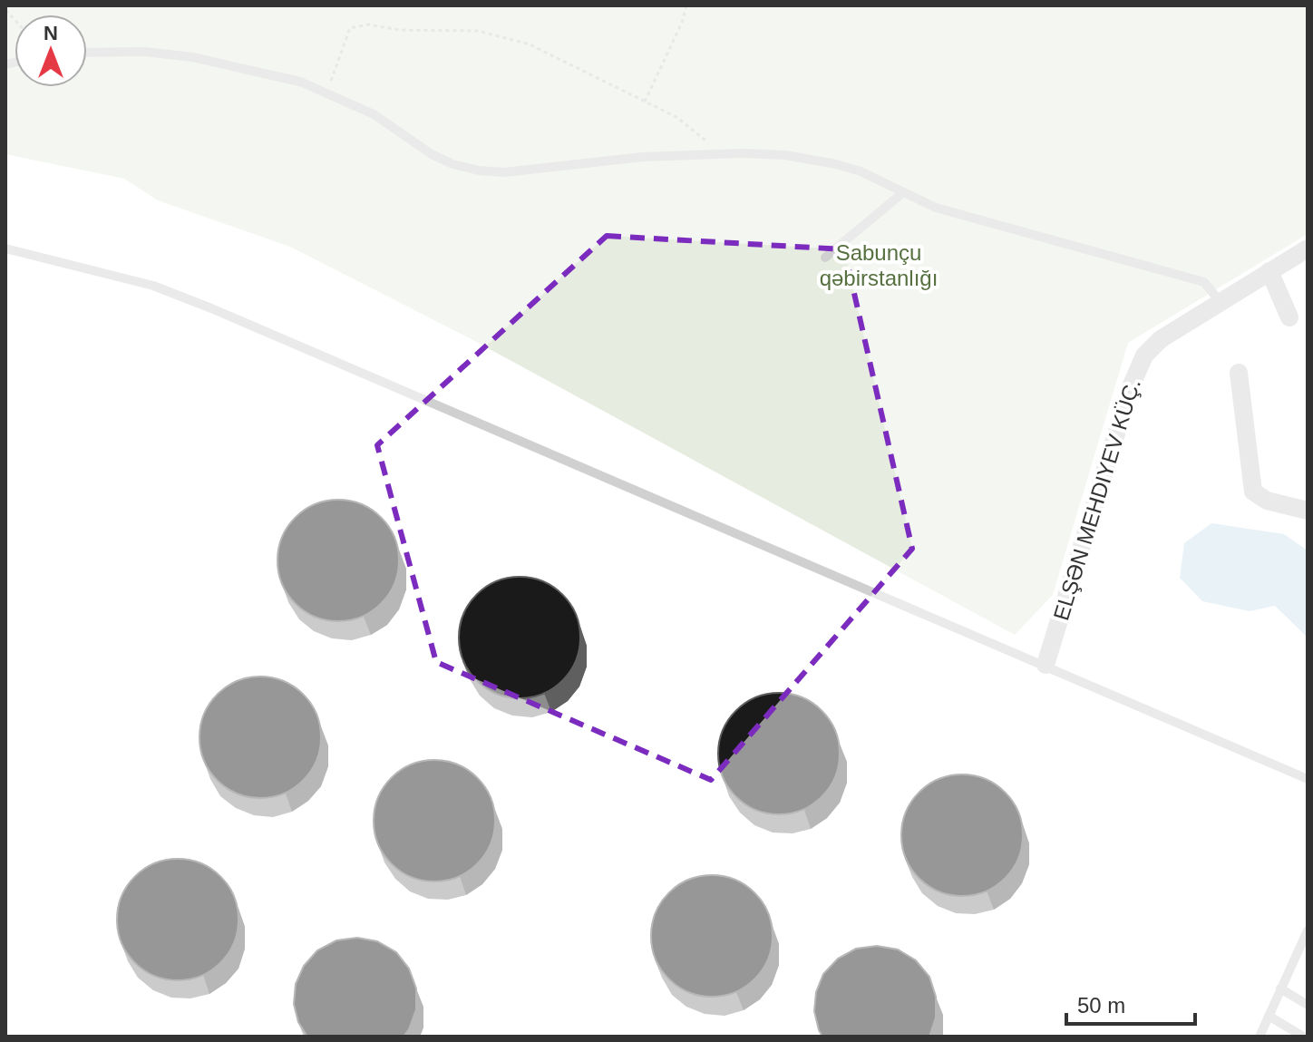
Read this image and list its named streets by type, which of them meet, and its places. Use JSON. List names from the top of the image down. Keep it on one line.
{"streets":{"street":["ELŞƏN MEHDIYEV KÜÇ."]},"parks":["Sabunçu qəbirstanlığı"],"scale_bar":"50 m","north":"top"}
